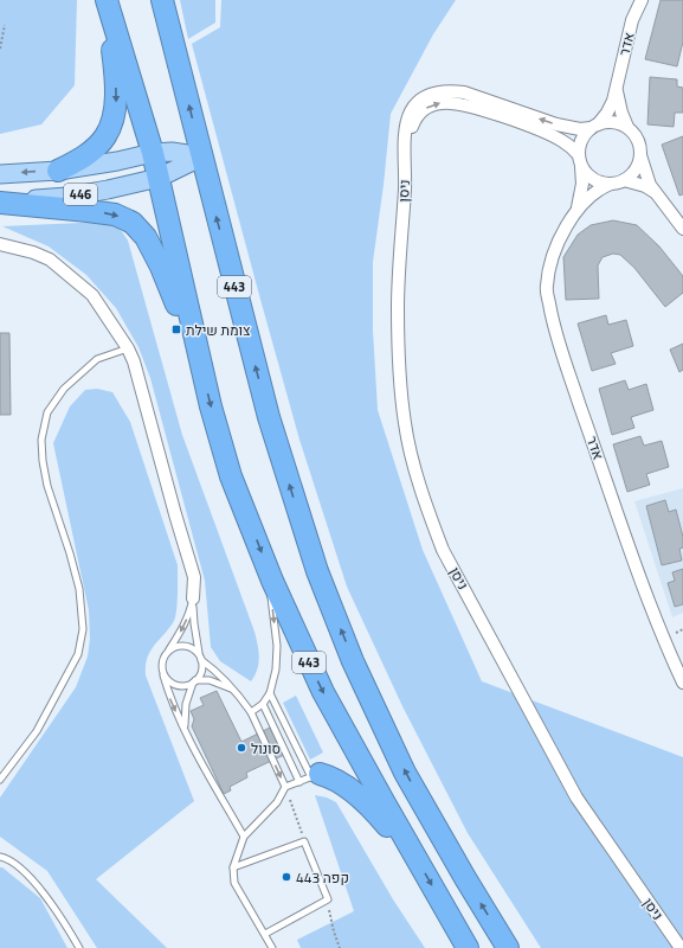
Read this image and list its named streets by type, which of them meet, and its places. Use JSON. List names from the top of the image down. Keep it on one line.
{"streets":{"highway":["443"],"main road":["446"],"street":["אדר","ניסן"]},"crossings":[["אדר","ניסן"],["446","443"]],"places":{"transit":["צומת שילת"],"other":["סונול","קפה 443"]}}
